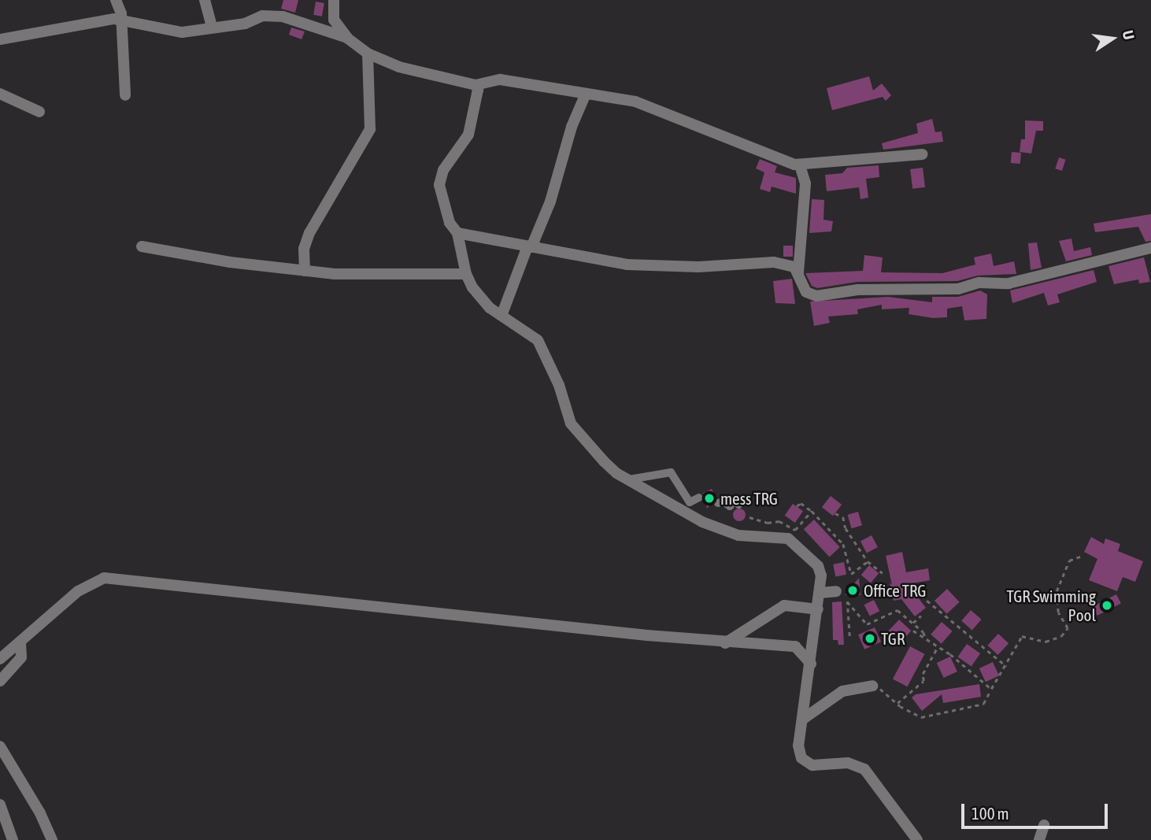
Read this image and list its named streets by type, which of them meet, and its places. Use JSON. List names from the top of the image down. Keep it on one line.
{"places":["mess TRG","Office TRG","TGR Swimming Pool","TGR"],"scale_bar":"100 m","north":"right"}
